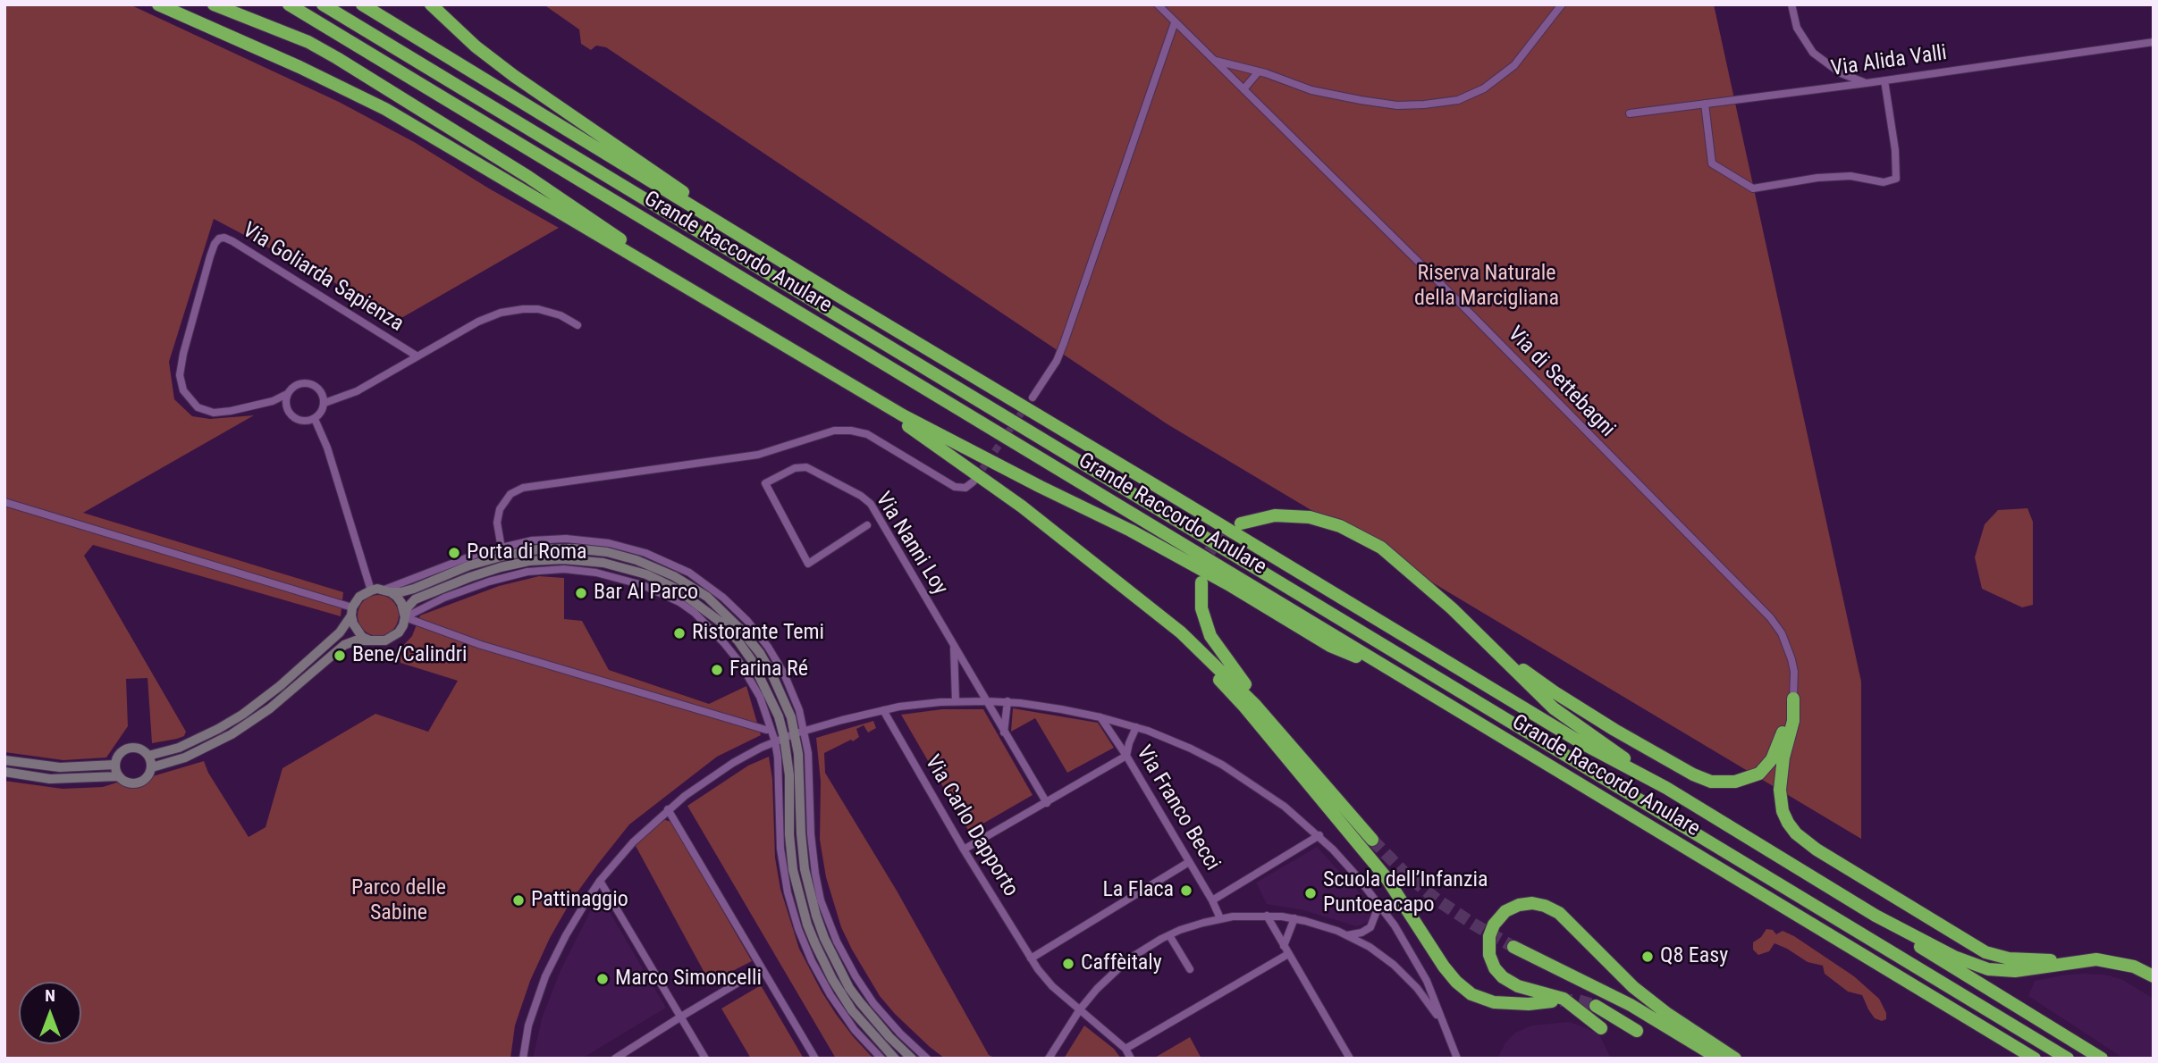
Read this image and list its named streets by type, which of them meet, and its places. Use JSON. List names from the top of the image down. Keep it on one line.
{"streets":{"highway":["Grande Raccordo Anulare"],"street":["Via Alida Valli","Via Goliarda Sapienza","Via di Settebagni","Via Nanni Loy","Via Franco Becci","Via Carlo Dapporto"]},"parks":["Riserva Naturale della Marcigliana","Parco delle Sabine"],"places":["Porta di Roma","Bar Al Parco","Ristorante Temi","Bene/Calindri","Farina Ré","La Flaca","Scuola dell’Infanzia Puntoeacapo","Pattinaggio","Q8 Easy","Caffèitaly","Marco Simoncelli"],"north":"top"}
